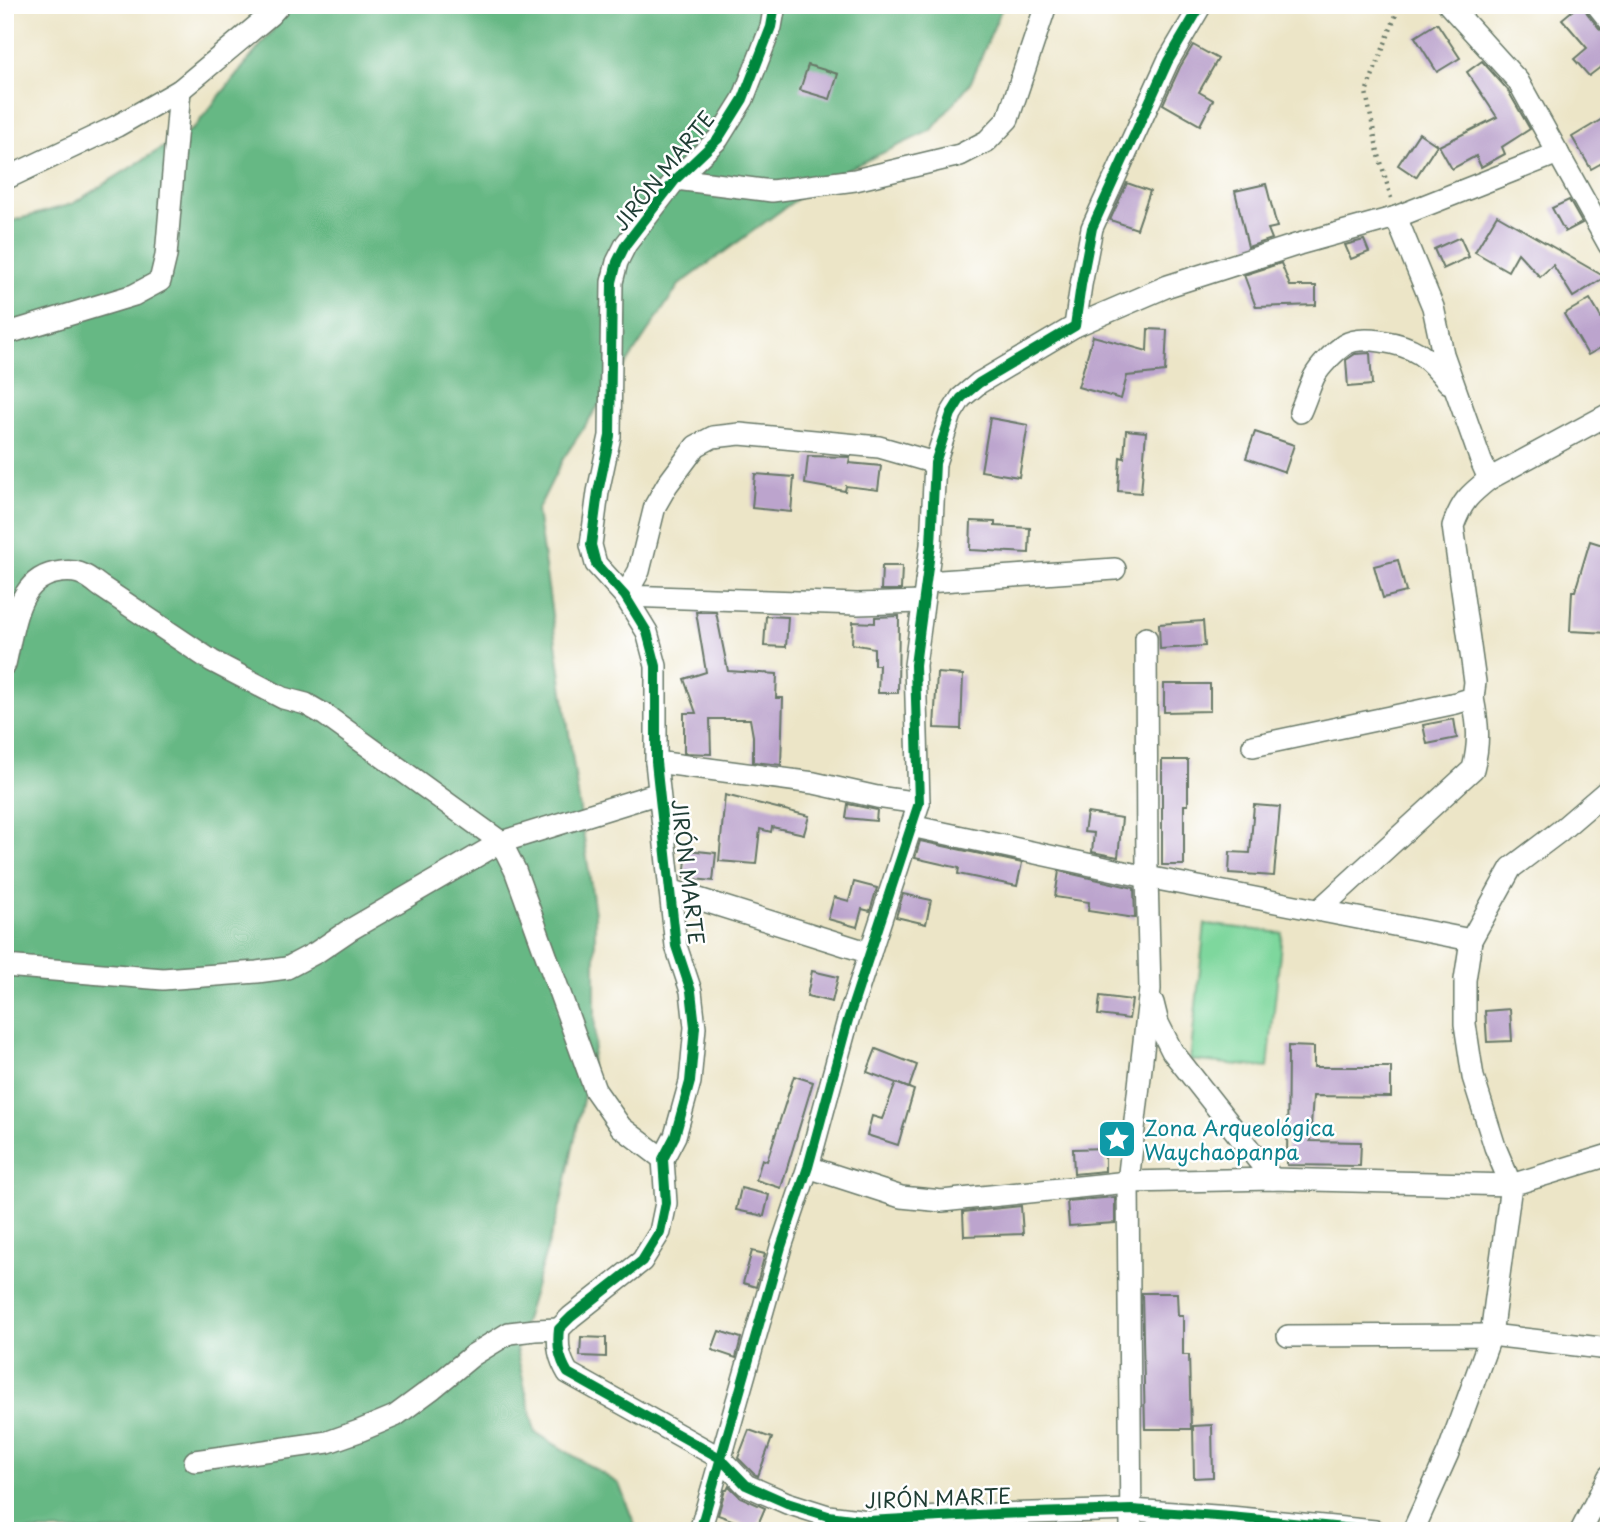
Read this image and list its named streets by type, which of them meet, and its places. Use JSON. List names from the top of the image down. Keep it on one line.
{"streets":{"street":["JIRÓN MARTE"]},"places":{"place":["Zona Arqueológica Waychaopanpa"]}}
